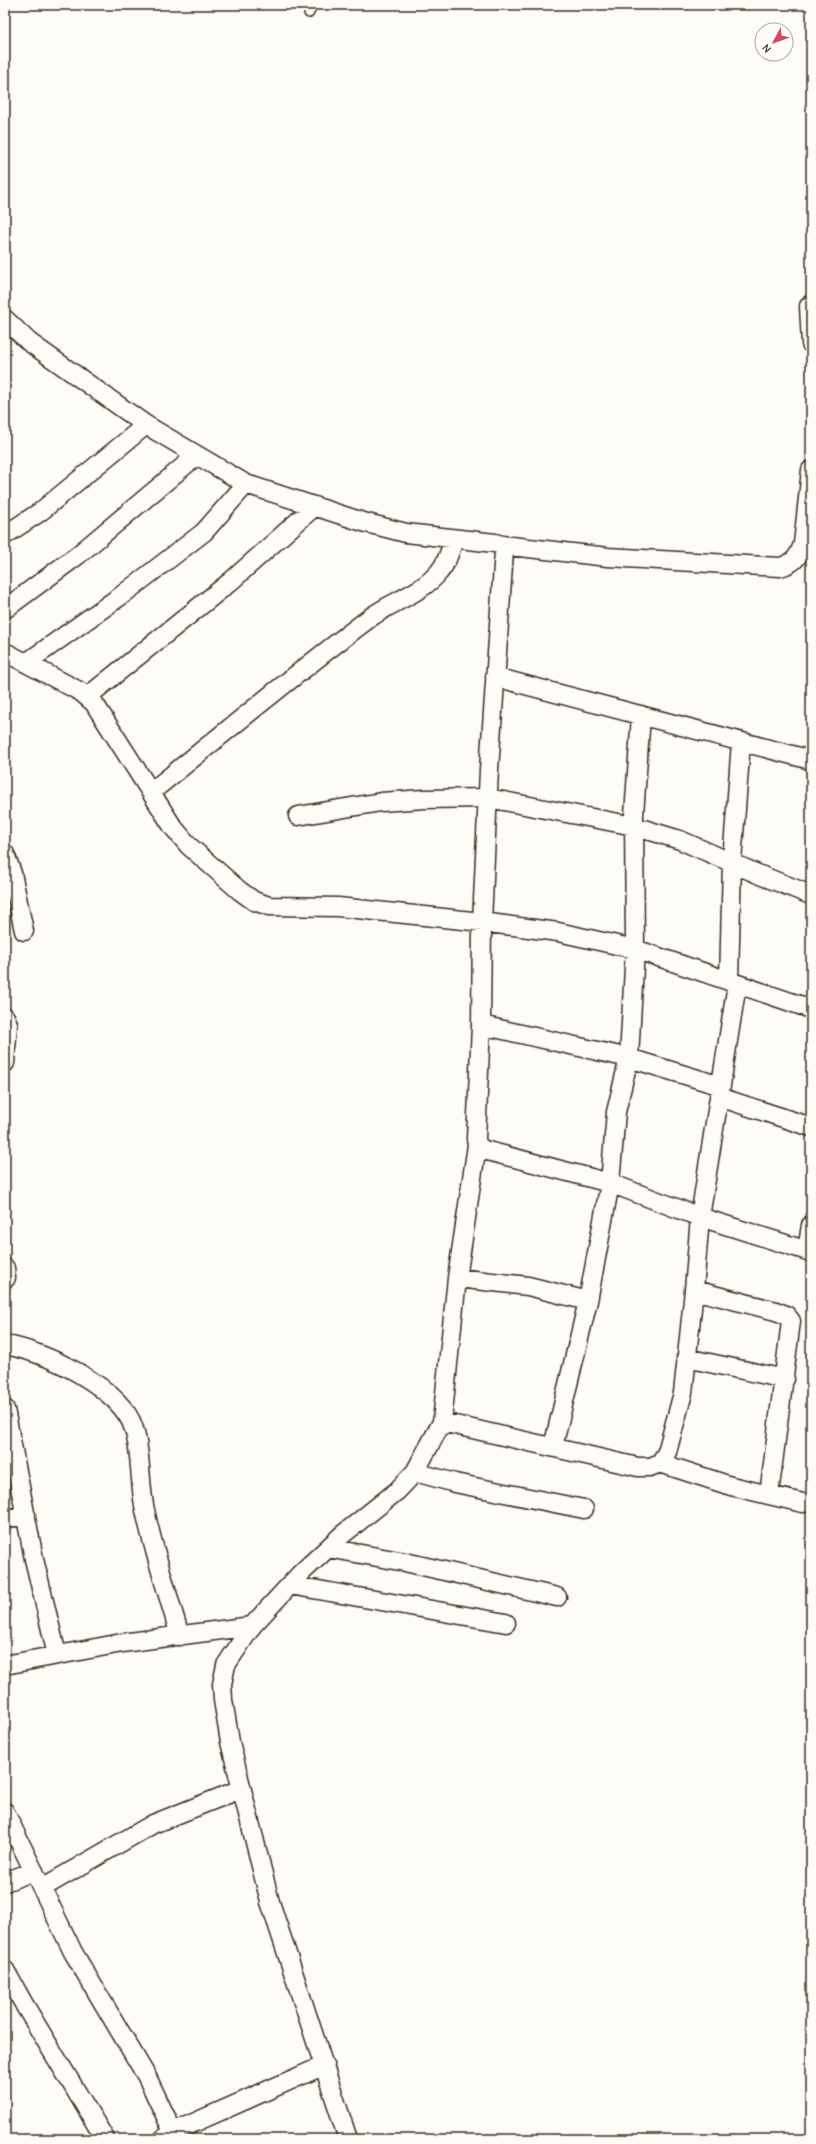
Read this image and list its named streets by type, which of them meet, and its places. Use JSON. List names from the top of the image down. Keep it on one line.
{"north":"bottom left"}
